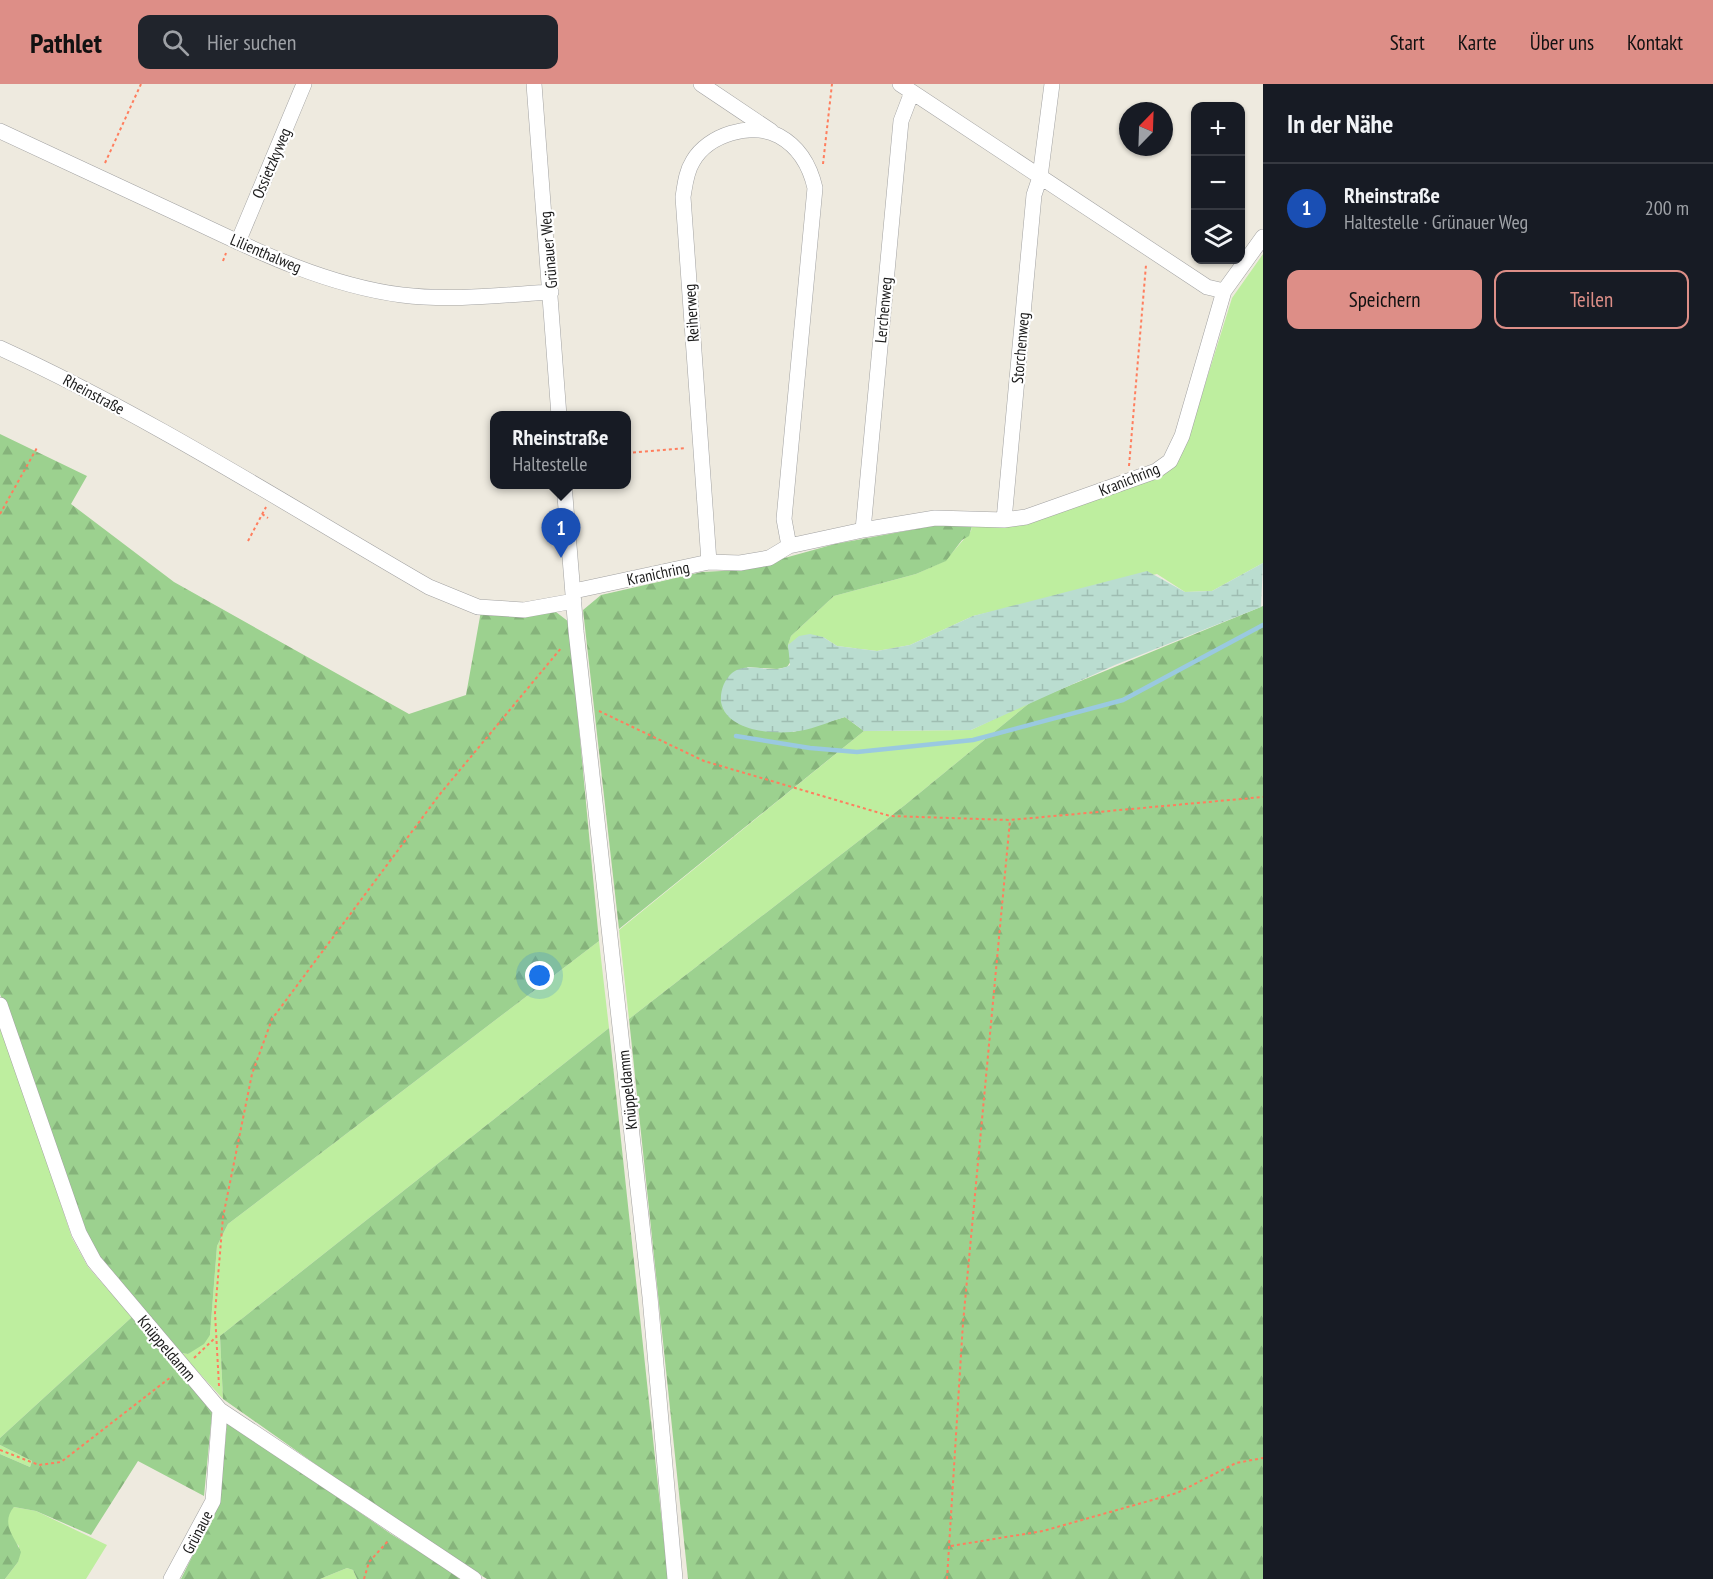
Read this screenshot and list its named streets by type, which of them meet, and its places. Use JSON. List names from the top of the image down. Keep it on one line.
{"streets":{"street":["Ossietzkyweg","Grünauer Weg","Lilienthalweg","Lerchenweg","Reiherweg","Storchenweg","Rheinstraße","Kranichring","Knüppeldamm","Grünaue"]},"crossings":[["Ossietzkyweg","Lilienthalweg"],["Grünauer Weg","Lilienthalweg"],["Lerchenweg","Kranichring"],["Reiherweg","Kranichring"],["Storchenweg","Kranichring"],["Rheinstraße","Kranichring"],["Rheinstraße","Knüppeldamm"],["Kranichring","Knüppeldamm"],["Knüppeldamm","Grünaue"]],"north":"top right","page":{"header":"Pathlet","search":"Hier suchen","nav":["Start","Karte","Über uns","Kontakt"],"heading":"In der Nähe","map_buttons":["+","−"],"list":[{"mark":"1","name":"Rheinstraße","note":"Haltestelle · Grünauer Weg","value":"200 m"}],"buttons":["Speichern","Teilen"],"popup":["Rheinstraße","Haltestelle"],"pins":"1"}}
